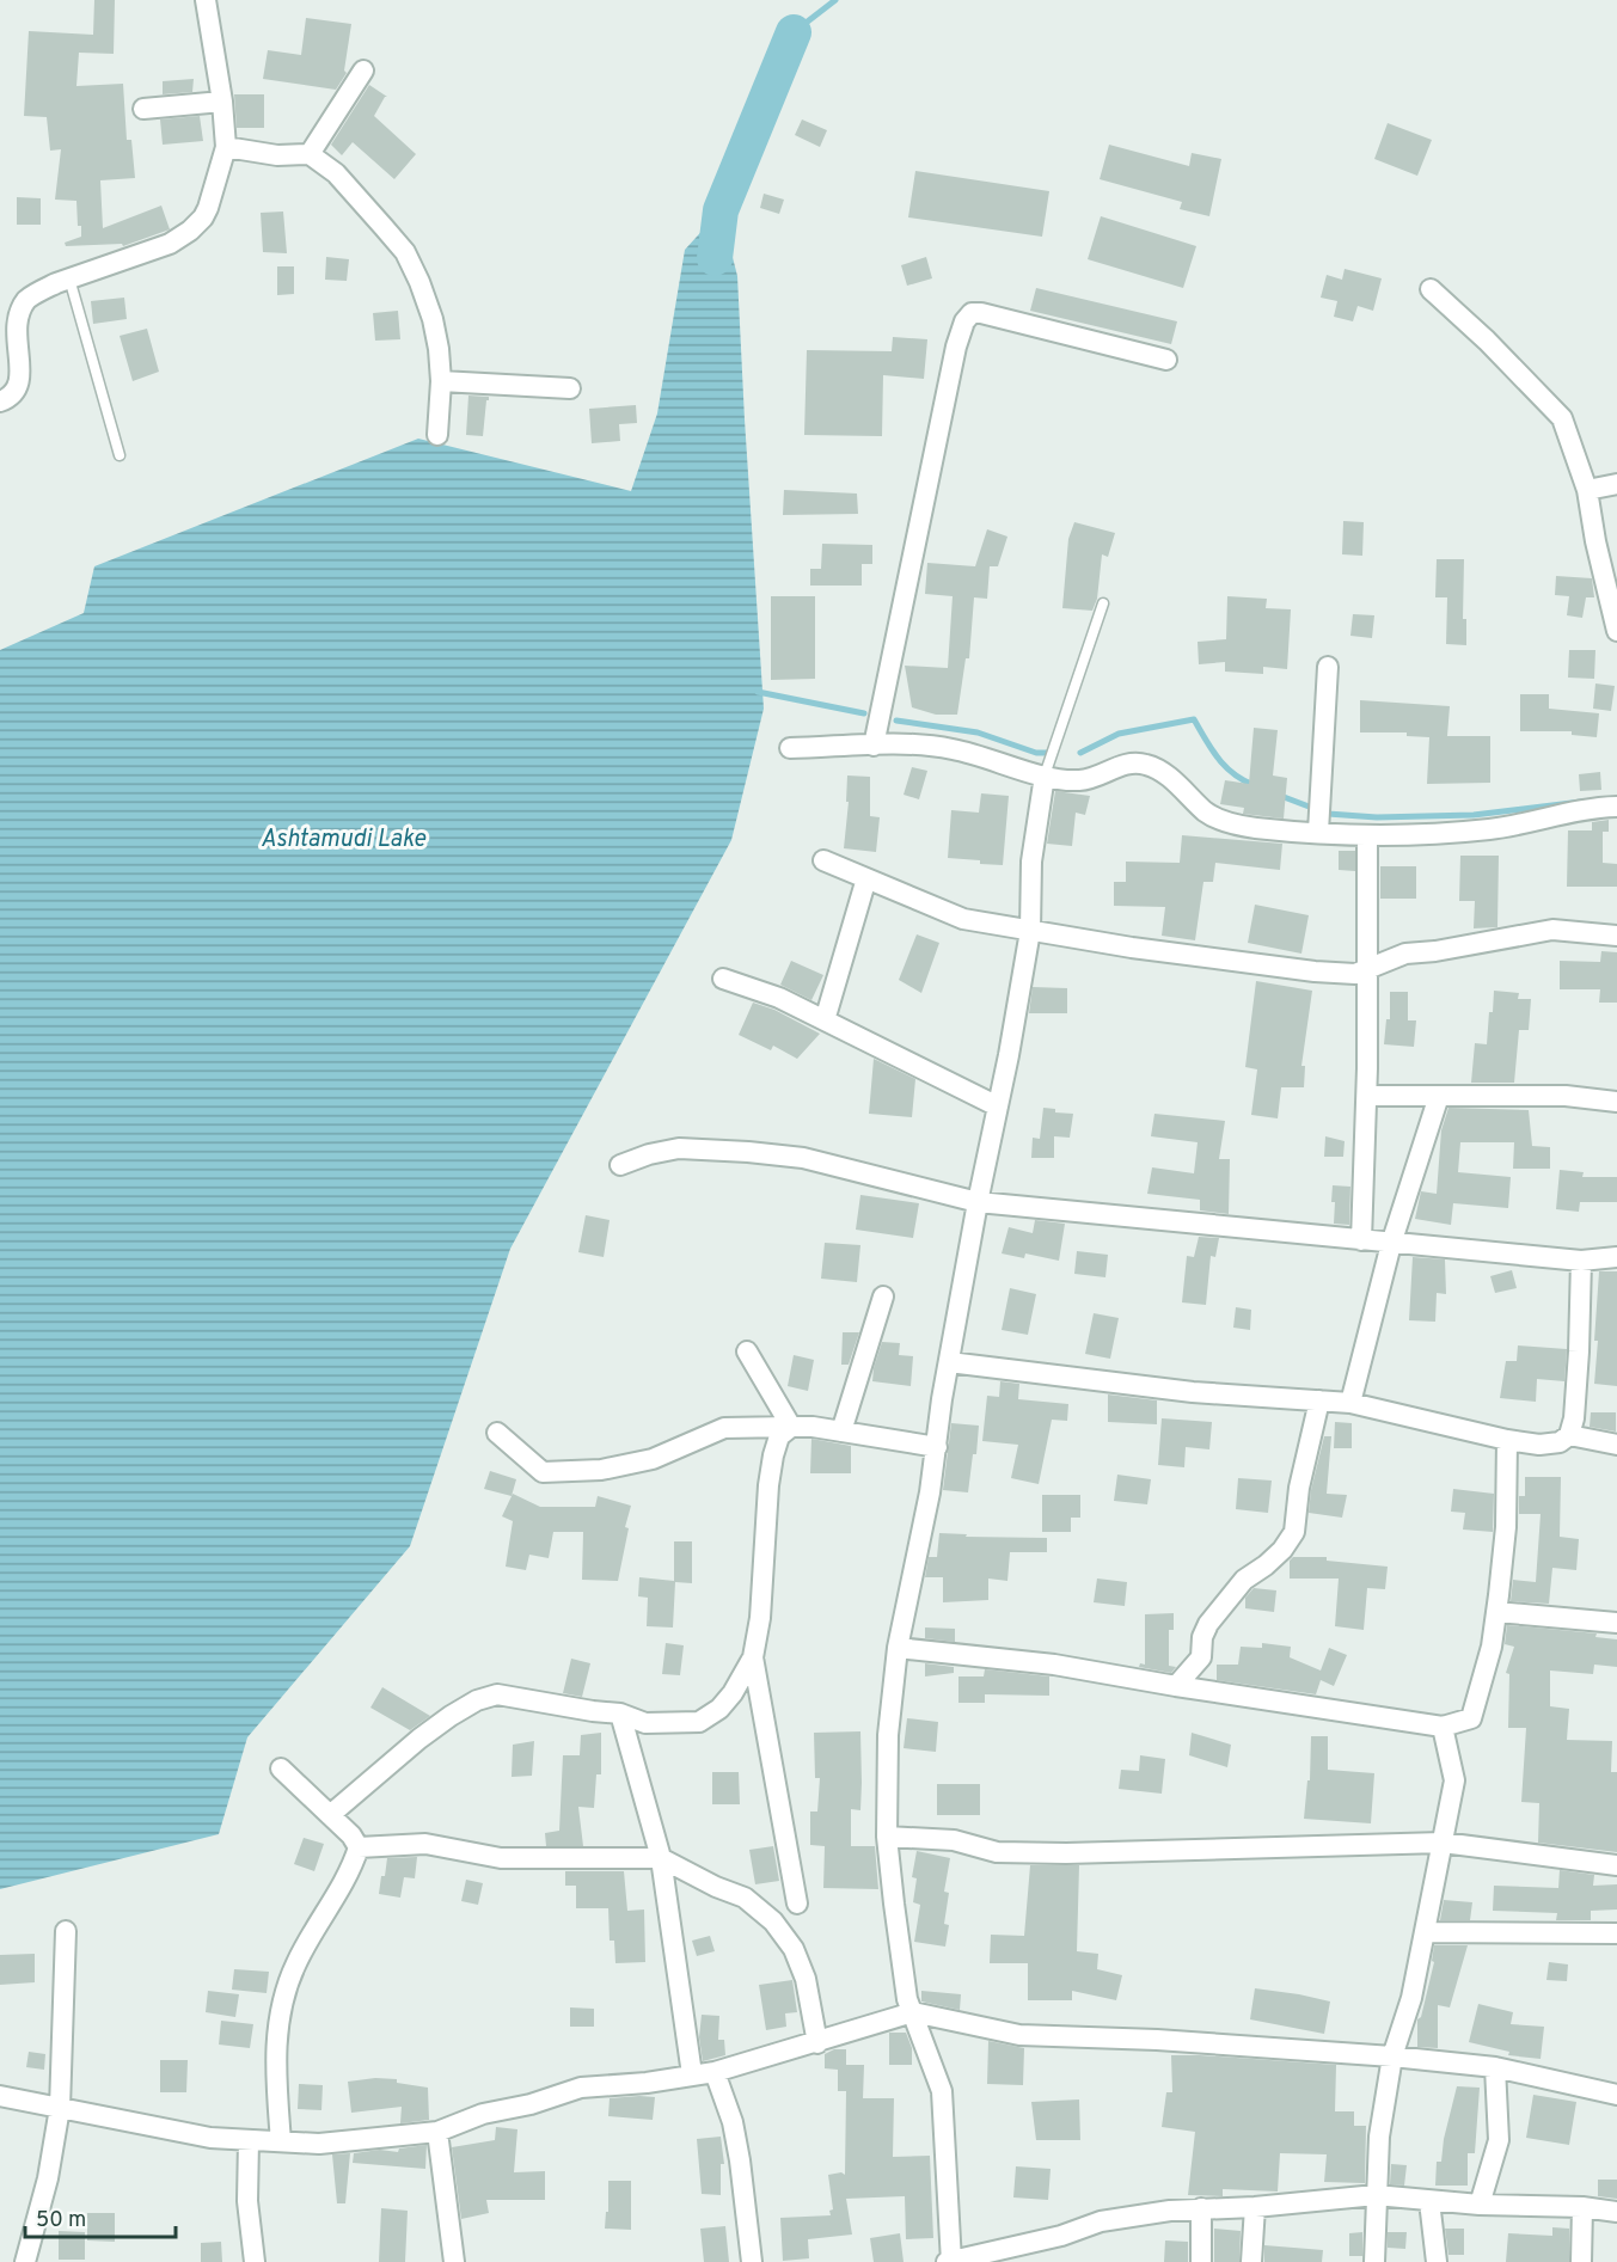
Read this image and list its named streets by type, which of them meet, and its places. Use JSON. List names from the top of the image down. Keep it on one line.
{"water":["Ashtamudi Lake"],"scale_bar":"50 m"}
